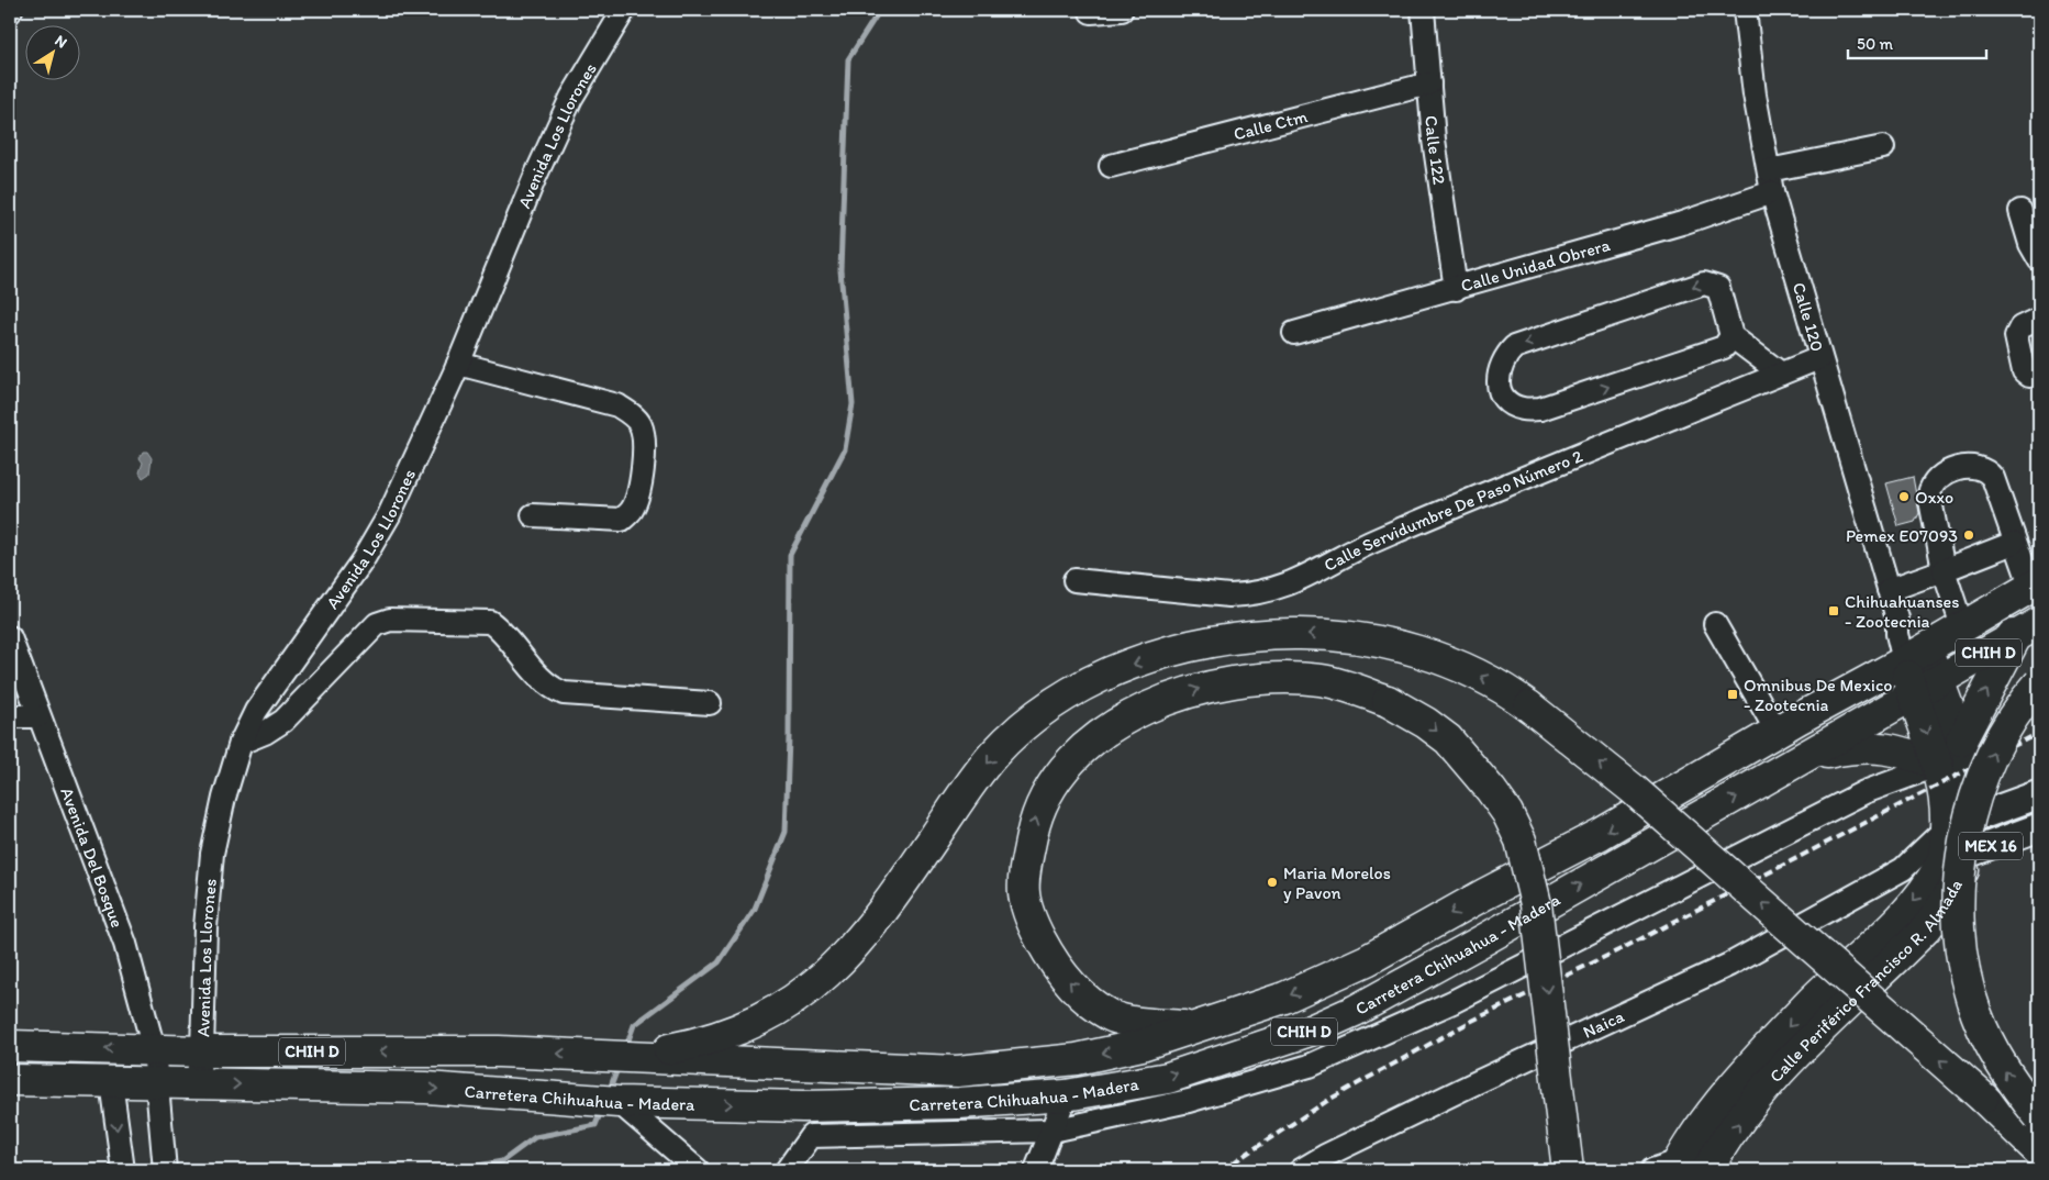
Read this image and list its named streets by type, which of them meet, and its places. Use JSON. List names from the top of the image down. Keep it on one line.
{"streets":{"highway":["CHIH D","Carretera Chihuahua - Madera","Calle Periférico Francisco R. Almada"],"main road":["MEX 16"],"street":["Calle Ctm","Avenida Los Llorones","Calle 122","Calle Unidad Obrera","Calle 120","Calle Servidumbre De Paso Número 2","Avenida Del Bosque","Naica"]},"crossings":[["Calle Ctm","Calle 122"],["Avenida Los Llorones","Carretera Chihuahua - Madera"],["Calle 122","Calle Unidad Obrera"],["Calle Unidad Obrera","Calle 120"],["Calle 120","Calle Servidumbre De Paso Número 2"],["Calle 120","CHIH D"],["Calle 120","Carretera Chihuahua - Madera"],["Calle 120","Calle Periférico Francisco R. Almada"],["CHIH D","Carretera Chihuahua - Madera"],["CHIH D","Calle Periférico Francisco R. Almada"],["MEX 16","Calle Periférico Francisco R. Almada"],["MEX 16","Naica"],["Avenida Del Bosque","Carretera Chihuahua - Madera"],["Carretera Chihuahua - Madera","Calle Periférico Francisco R. Almada"],["Calle Periférico Francisco R. Almada","Naica"]],"places":{"other":["Oxxo","Pemex E07093","Maria Morelos y Pavon"],"transit":["Chihuahuanses - Zootecnia","Omnibus De Mexico - Zootecnia"]},"scale_bar":"50 m","north":"top right"}
